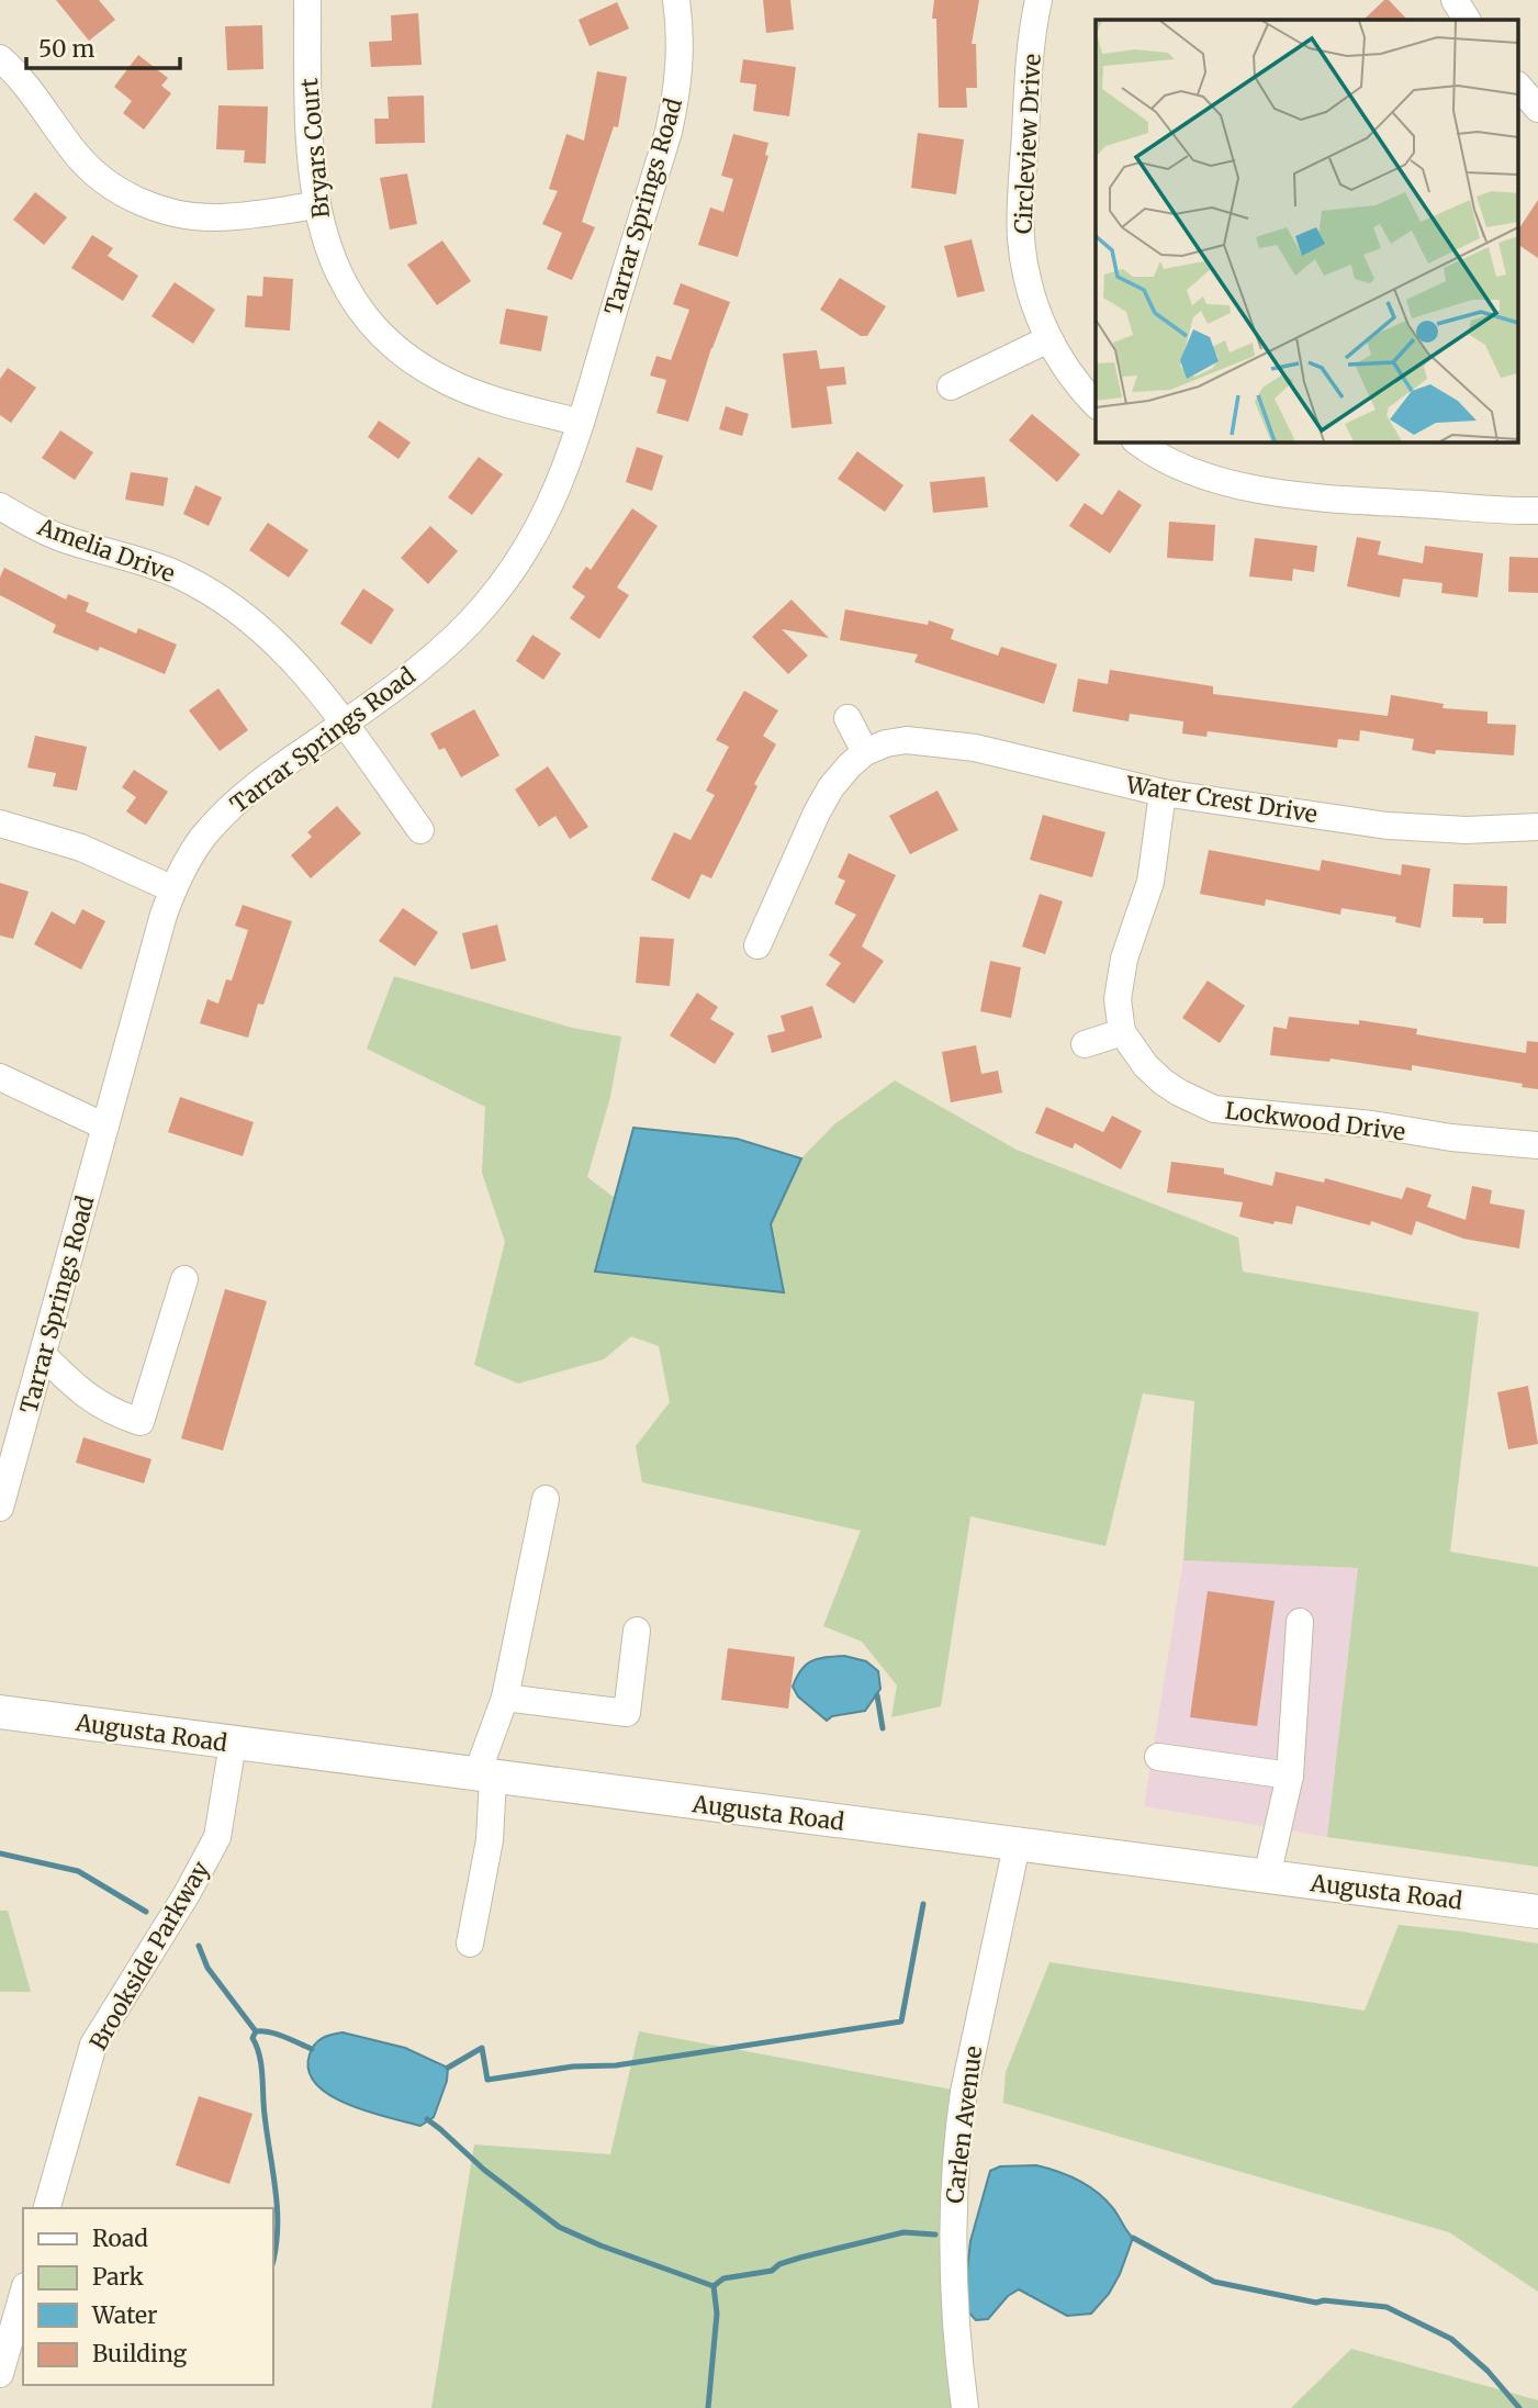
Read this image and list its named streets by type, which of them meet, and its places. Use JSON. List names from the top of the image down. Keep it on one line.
{"streets":{"main road":["Augusta Road"],"street":["Circleview Drive","Bryars Court","Tarrar Springs Road","Amelia Drive","Water Crest Drive","Lockwood Drive","Brookside Parkway","Carlen Avenue"]},"crossings":[["Bryars Court","Tarrar Springs Road"],["Tarrar Springs Road","Amelia Drive"],["Augusta Road","Brookside Parkway"],["Augusta Road","Carlen Avenue"]],"legend":["Road","Park","Water","Building"],"scale_bar":"50 m"}
